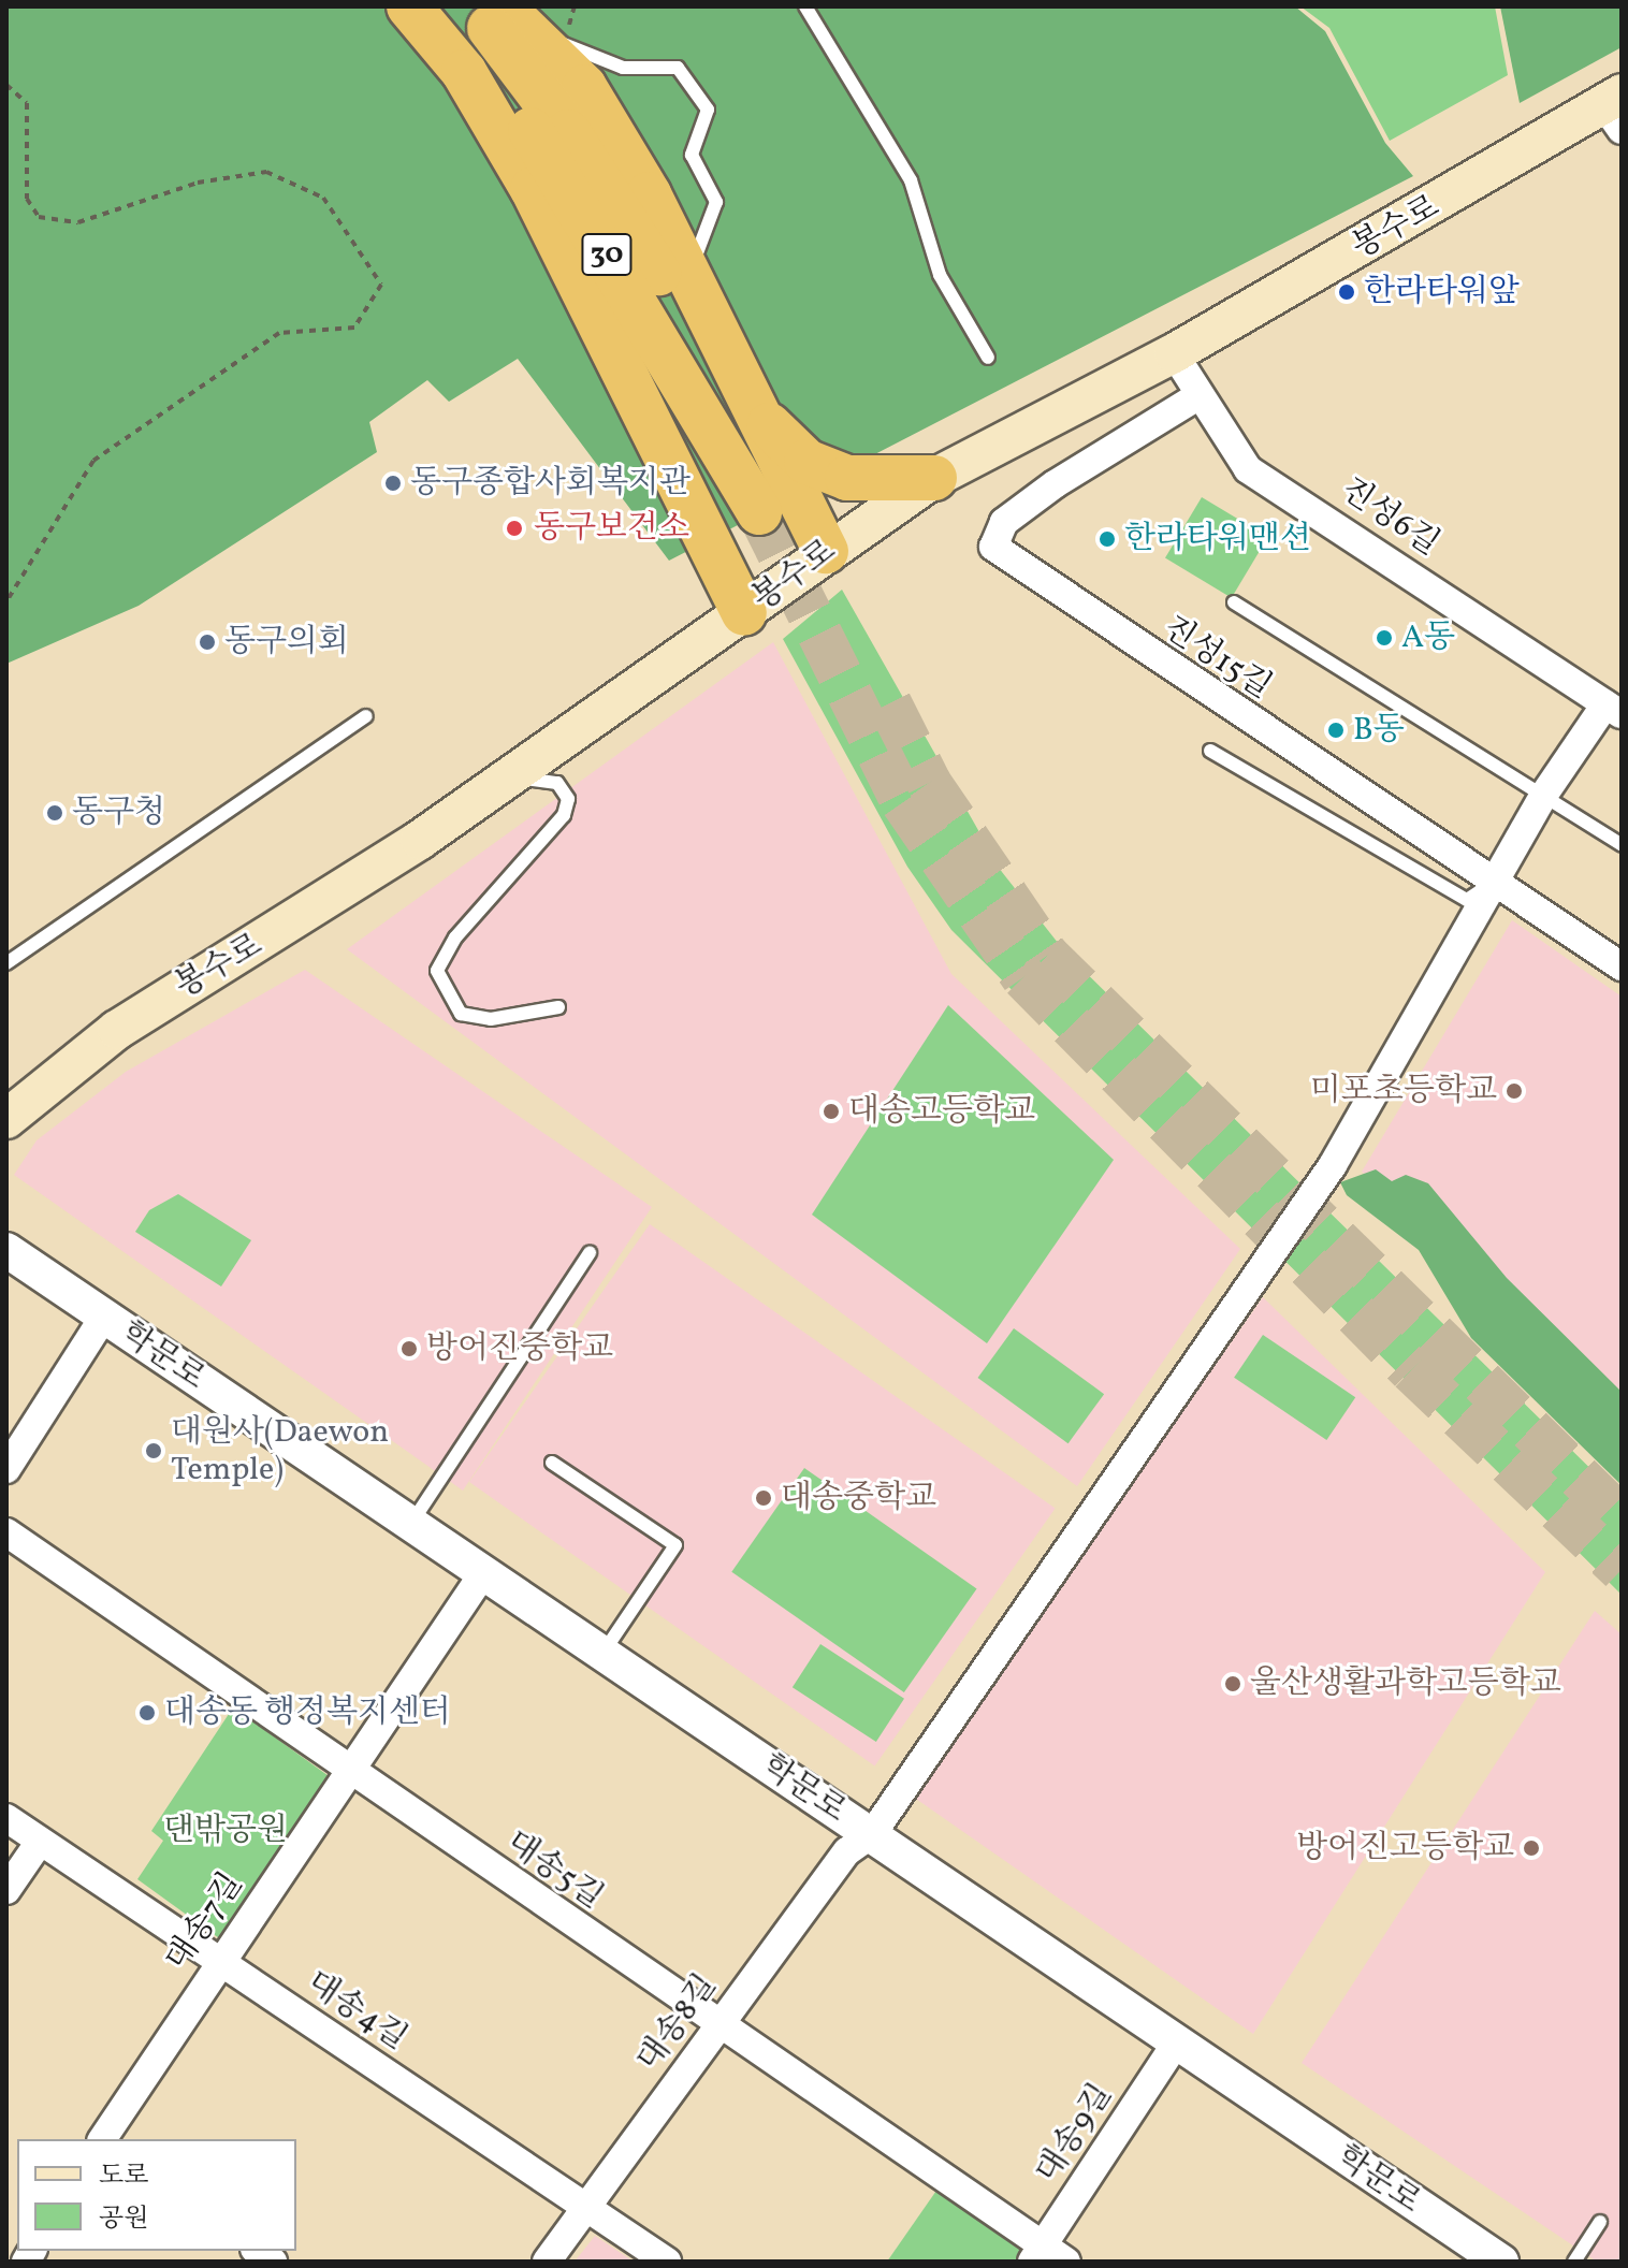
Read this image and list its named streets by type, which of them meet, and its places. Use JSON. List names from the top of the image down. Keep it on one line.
{"streets":{"highway":["30"],"main road":["봉수로"],"street":["진성6길","진성15길","학문로","대송5길","대송7길","대송4길","대송8길","대송9길"]},"crossings":[["봉수로","진성6길"],["진성6길","진성15길"],["진성6길","대송8길"],["진성15길","대송8길"],["학문로","대송7길"],["학문로","대송8길"],["학문로","대송9길"],["대송5길","대송7길"],["대송5길","대송8길"],["대송5길","대송9길"],["대송7길","대송4길"],["대송4길","대송8길"]],"parks":["댄밖공원"],"places":["한라타워앞","동구종합사회복지관","동구보건소","한라타워맨션","A동","동구의회","B동","동구청","미포초등학교","대송고등학교","방어진중학교","대원사(Daewon Temple)","대송중학교","울산생활과학고등학교","대송동 행정복지센터","방어진고등학교"],"legend":["도로","공원"]}
